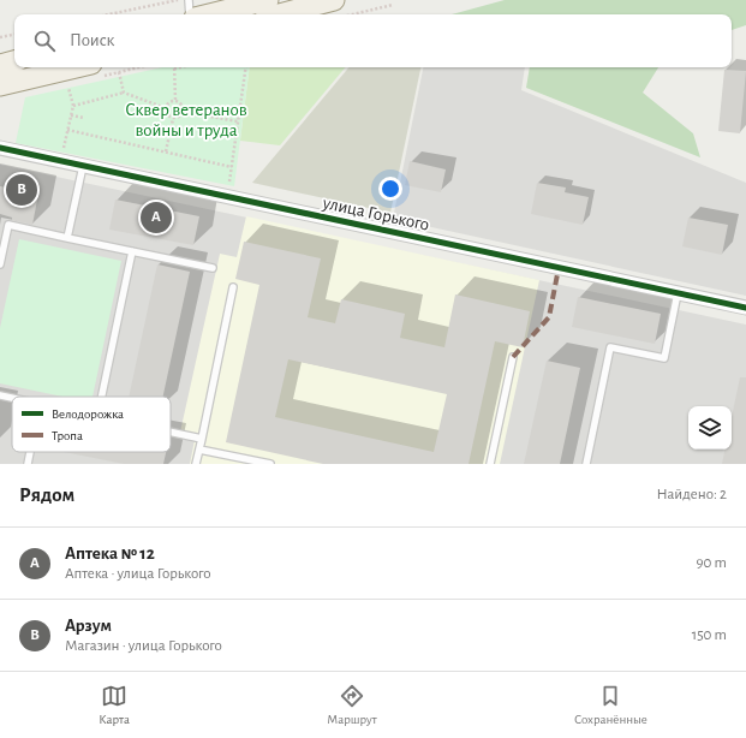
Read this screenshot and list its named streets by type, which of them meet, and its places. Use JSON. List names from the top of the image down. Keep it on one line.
{"streets":{"street":["улица Горького"]},"parks":["Сквер ветеранов войны и труда"],"legend":["Велодорожка","Тропа"],"page":{"search":"Поиск","pins":["B","A"],"heading":["Рядом","Найдено: 2"],"list":[{"mark":"A","name":"Аптека № 12","note":"Аптека · улица Горького","value":"90 m"},{"mark":"B","name":"Арзум","note":"Магазин · улица Горького","value":"150 m"}],"nav":["Карта","Маршрут","Сохранённые"]}}
